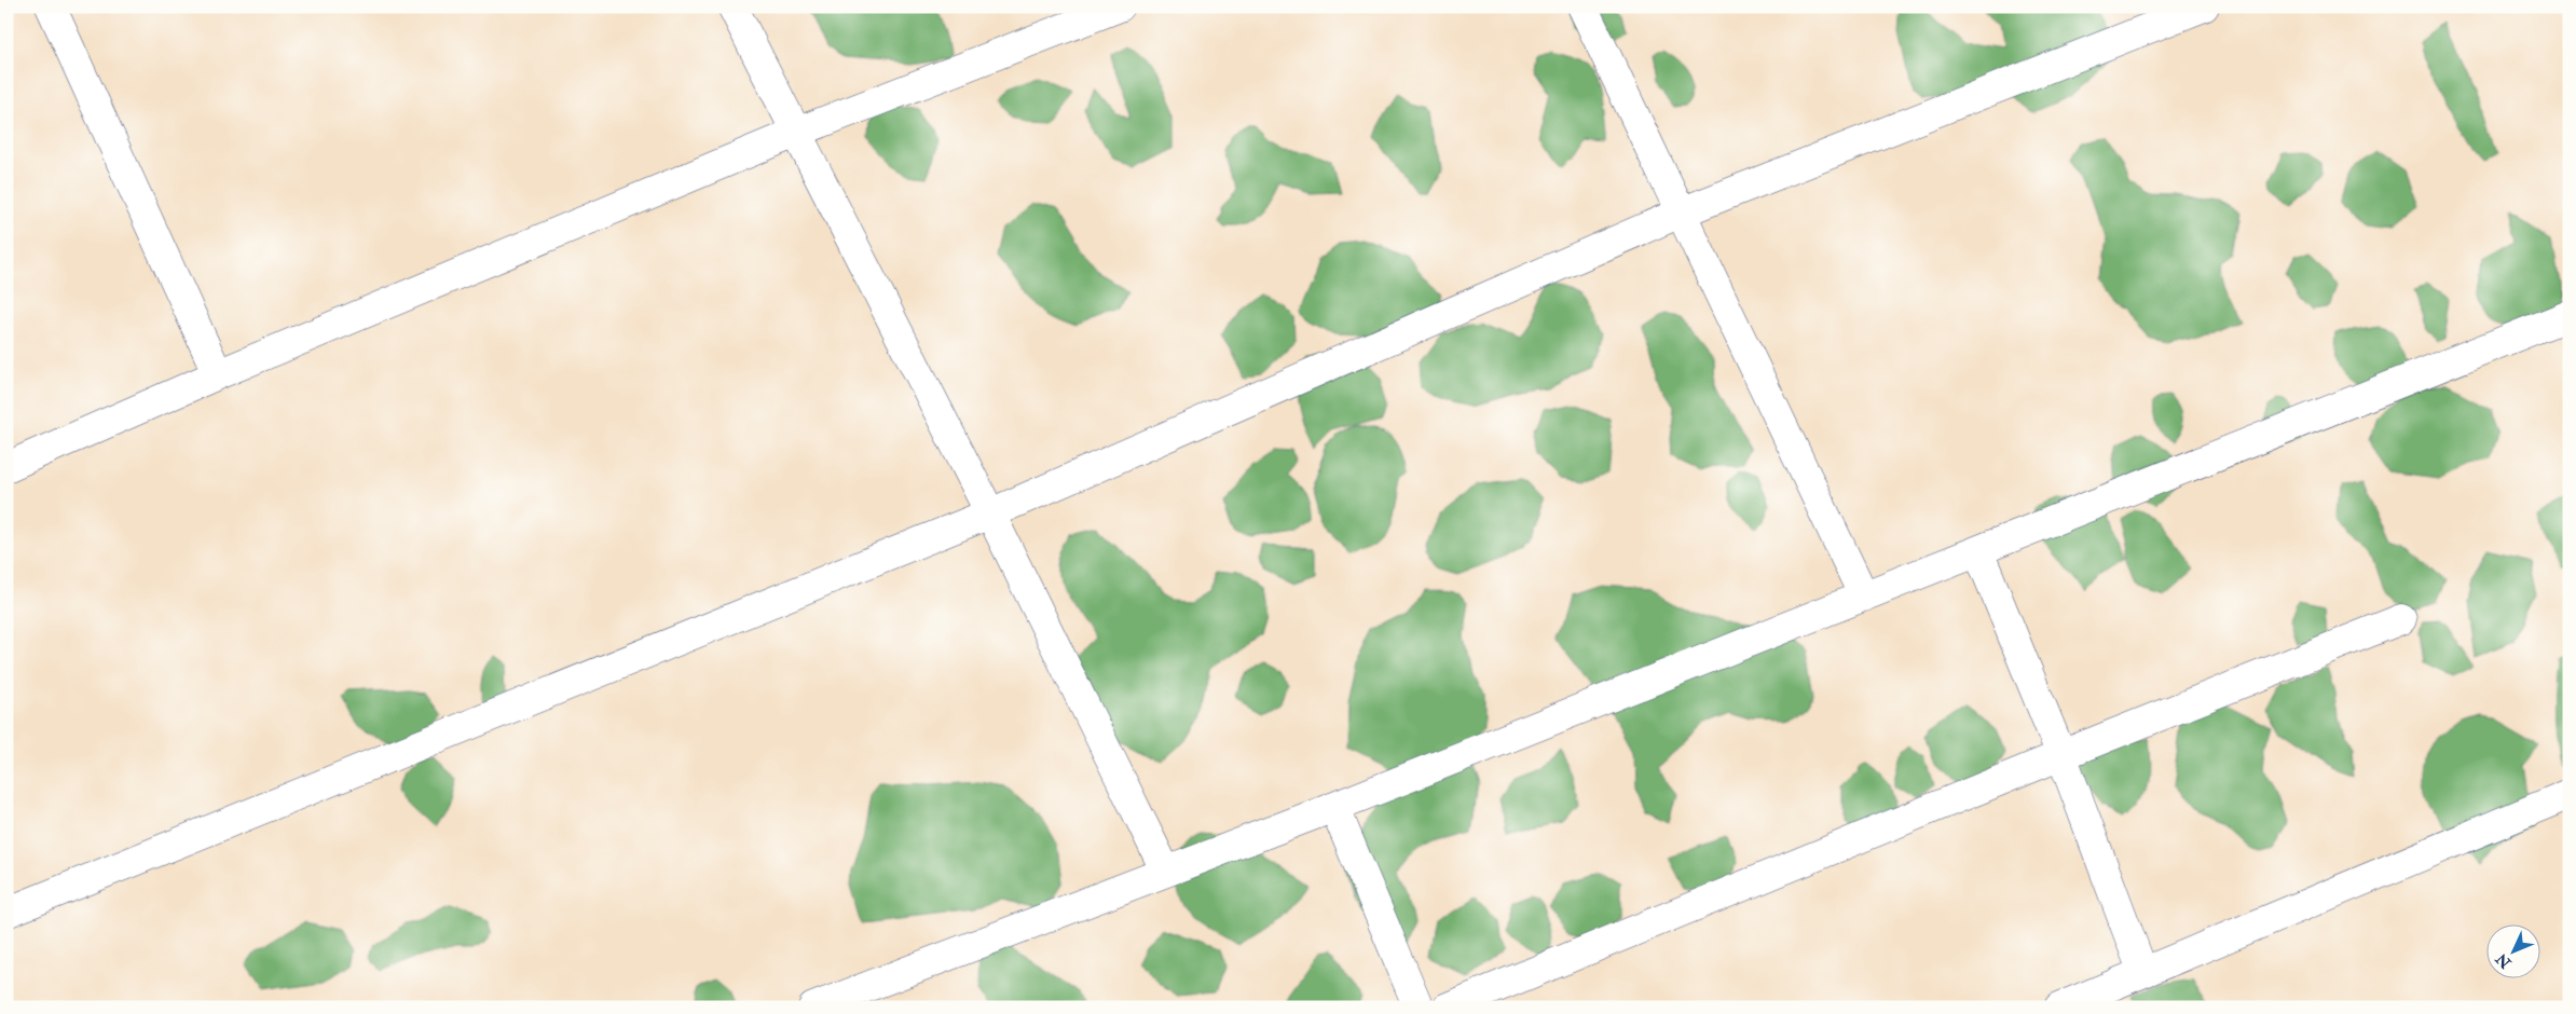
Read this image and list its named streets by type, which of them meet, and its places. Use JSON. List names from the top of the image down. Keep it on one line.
{"north":"bottom left"}
